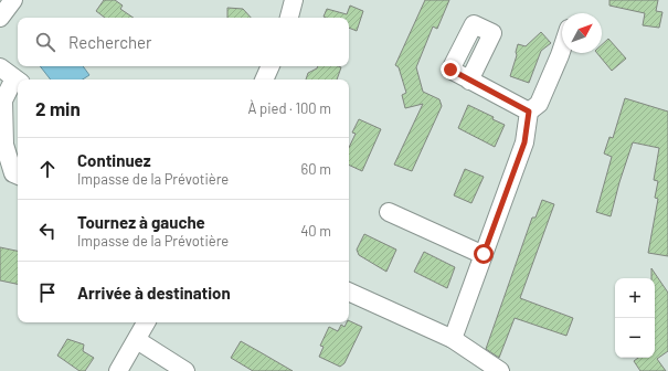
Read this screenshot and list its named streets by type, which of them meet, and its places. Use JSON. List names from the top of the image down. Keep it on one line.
{"north":"top right","page":{"search":"Rechercher","heading":["2 min","À pied · 100 m"],"list":[["Continuez","Impasse de la Prévotière","60 m"],["Tournez à gauche","Impasse de la Prévotière","40 m"],"Arrivée à destination"],"map_buttons":["+","−"]}}
